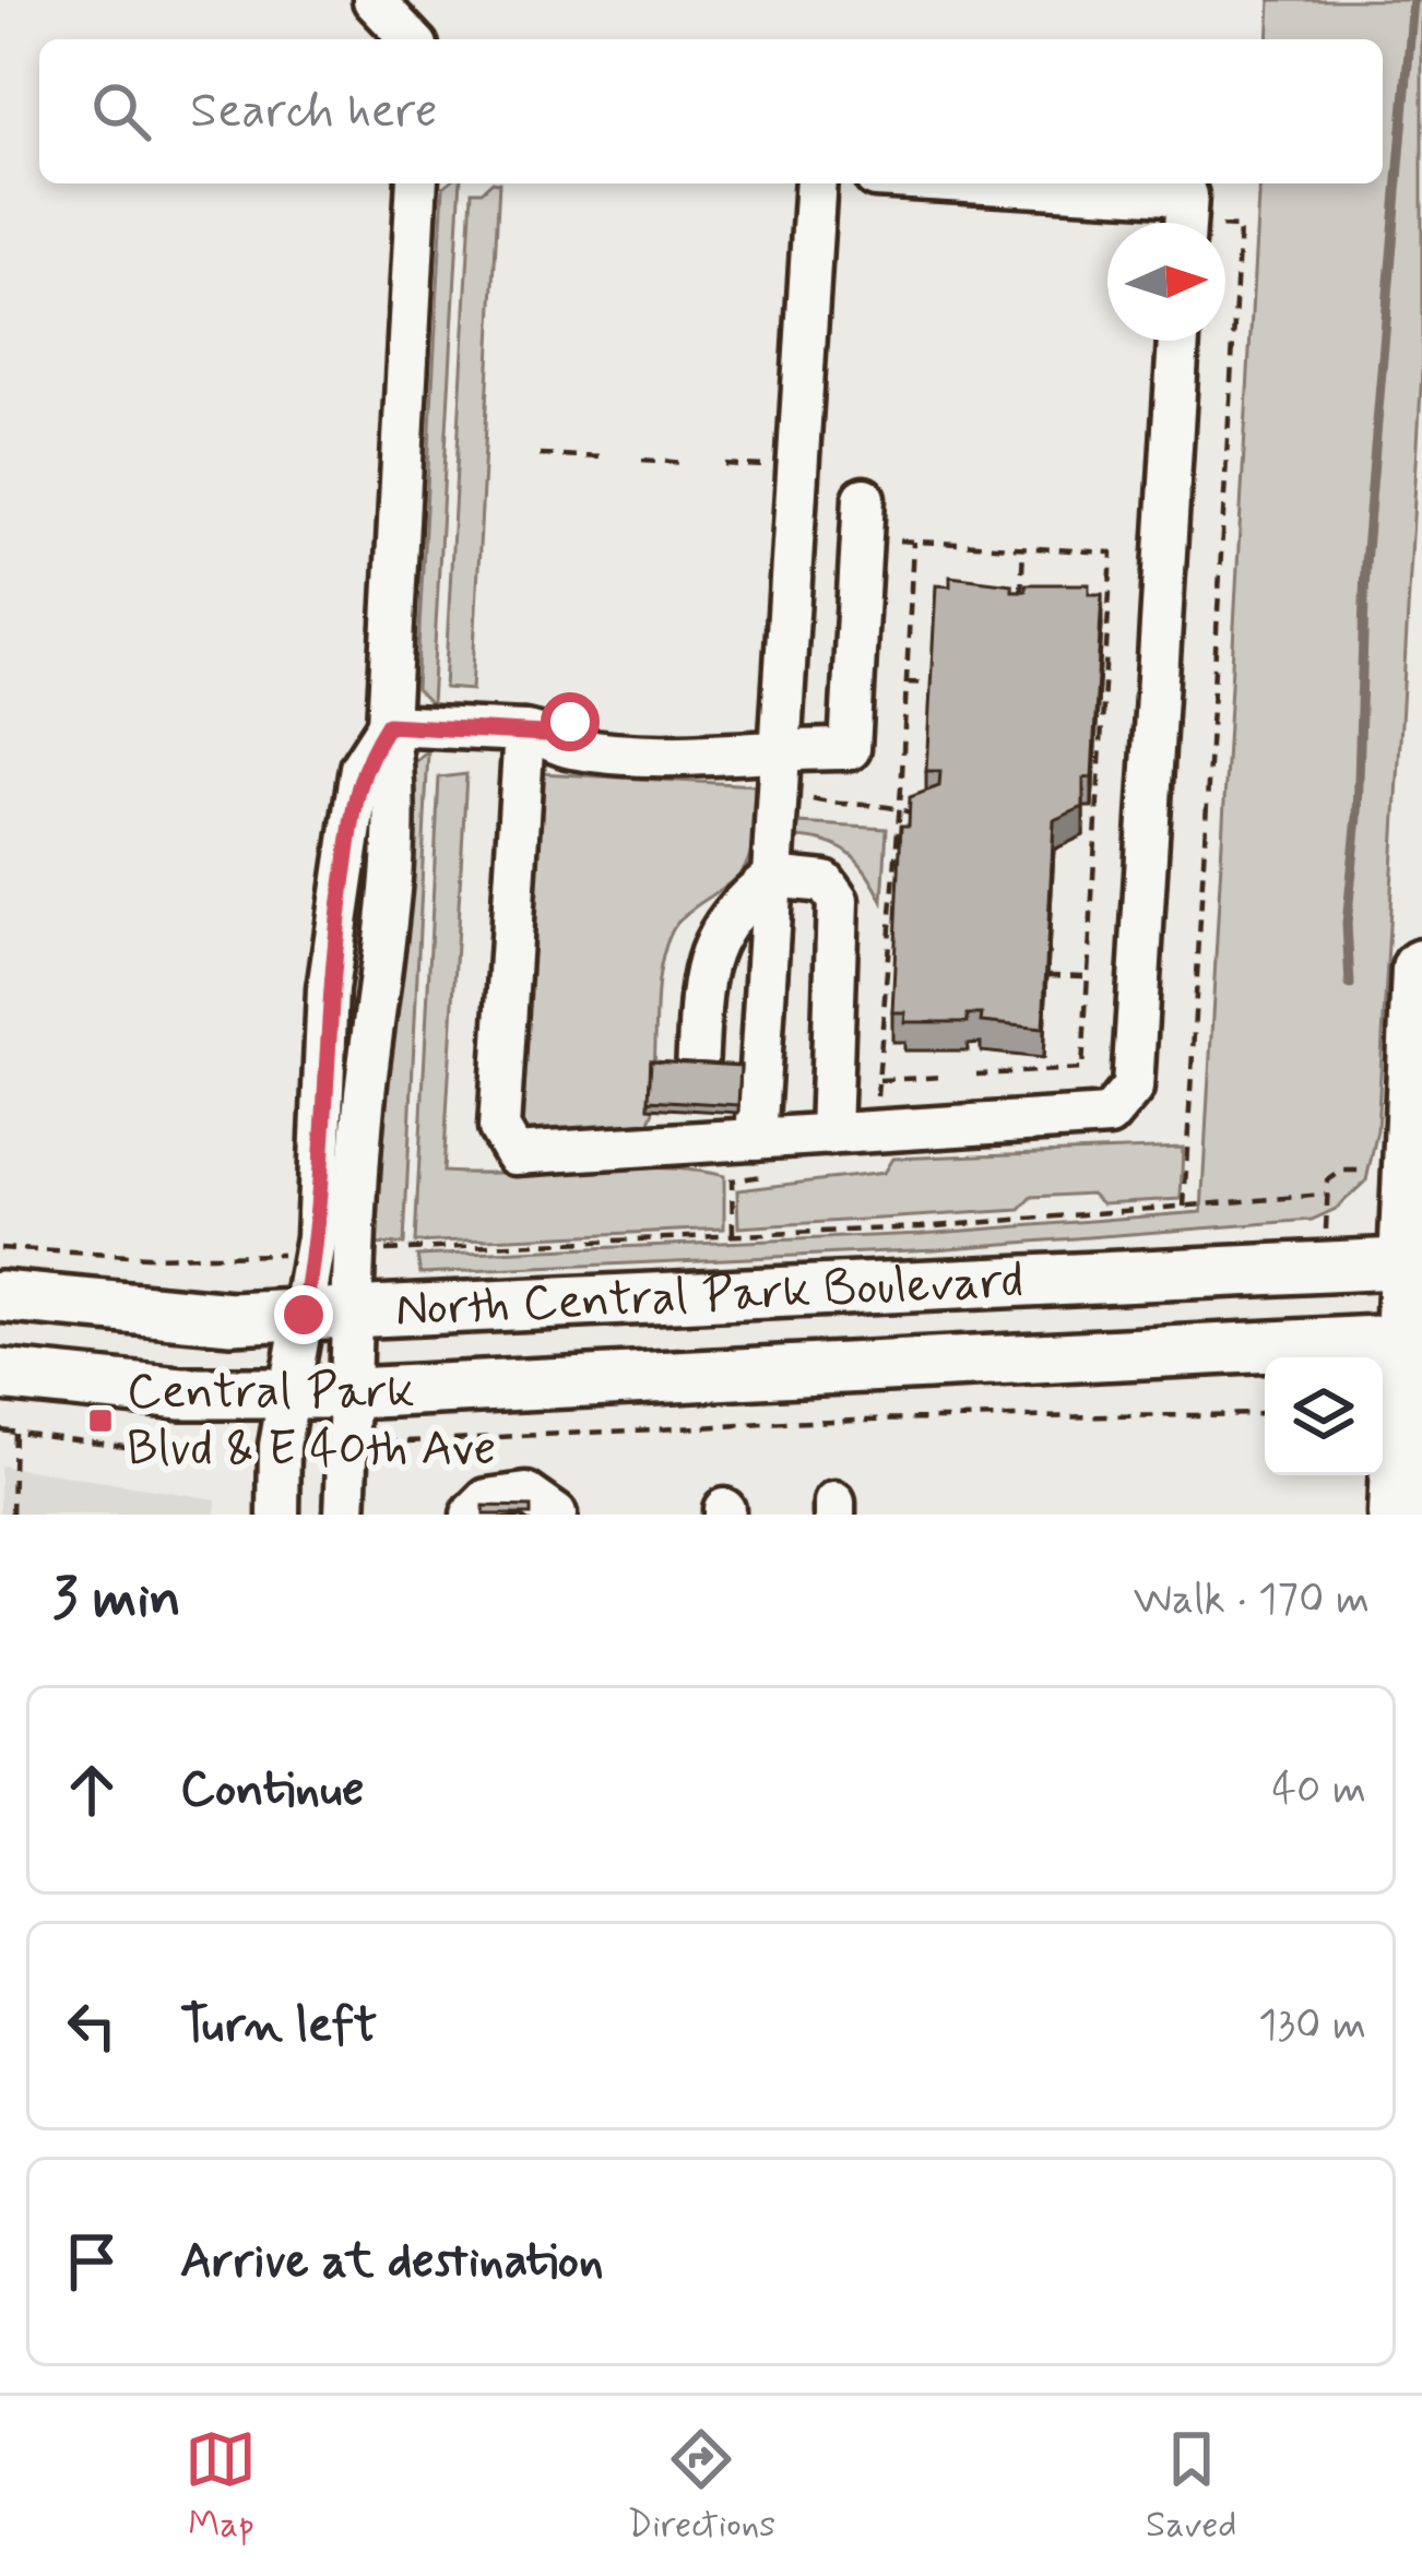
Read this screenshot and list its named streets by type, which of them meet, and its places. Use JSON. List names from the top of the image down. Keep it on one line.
{"streets":{"main road":["North Central Park Boulevard"]},"places":{"transit":["Central Park Blvd & E 40th Ave"]},"north":"right","page":{"search":"Search here","heading":["3 min","Walk · 170 m"],"list":[["Continue","40 m"],["Turn left","130 m"],"Arrive at destination"],"nav":["Map","Directions","Saved"]}}
